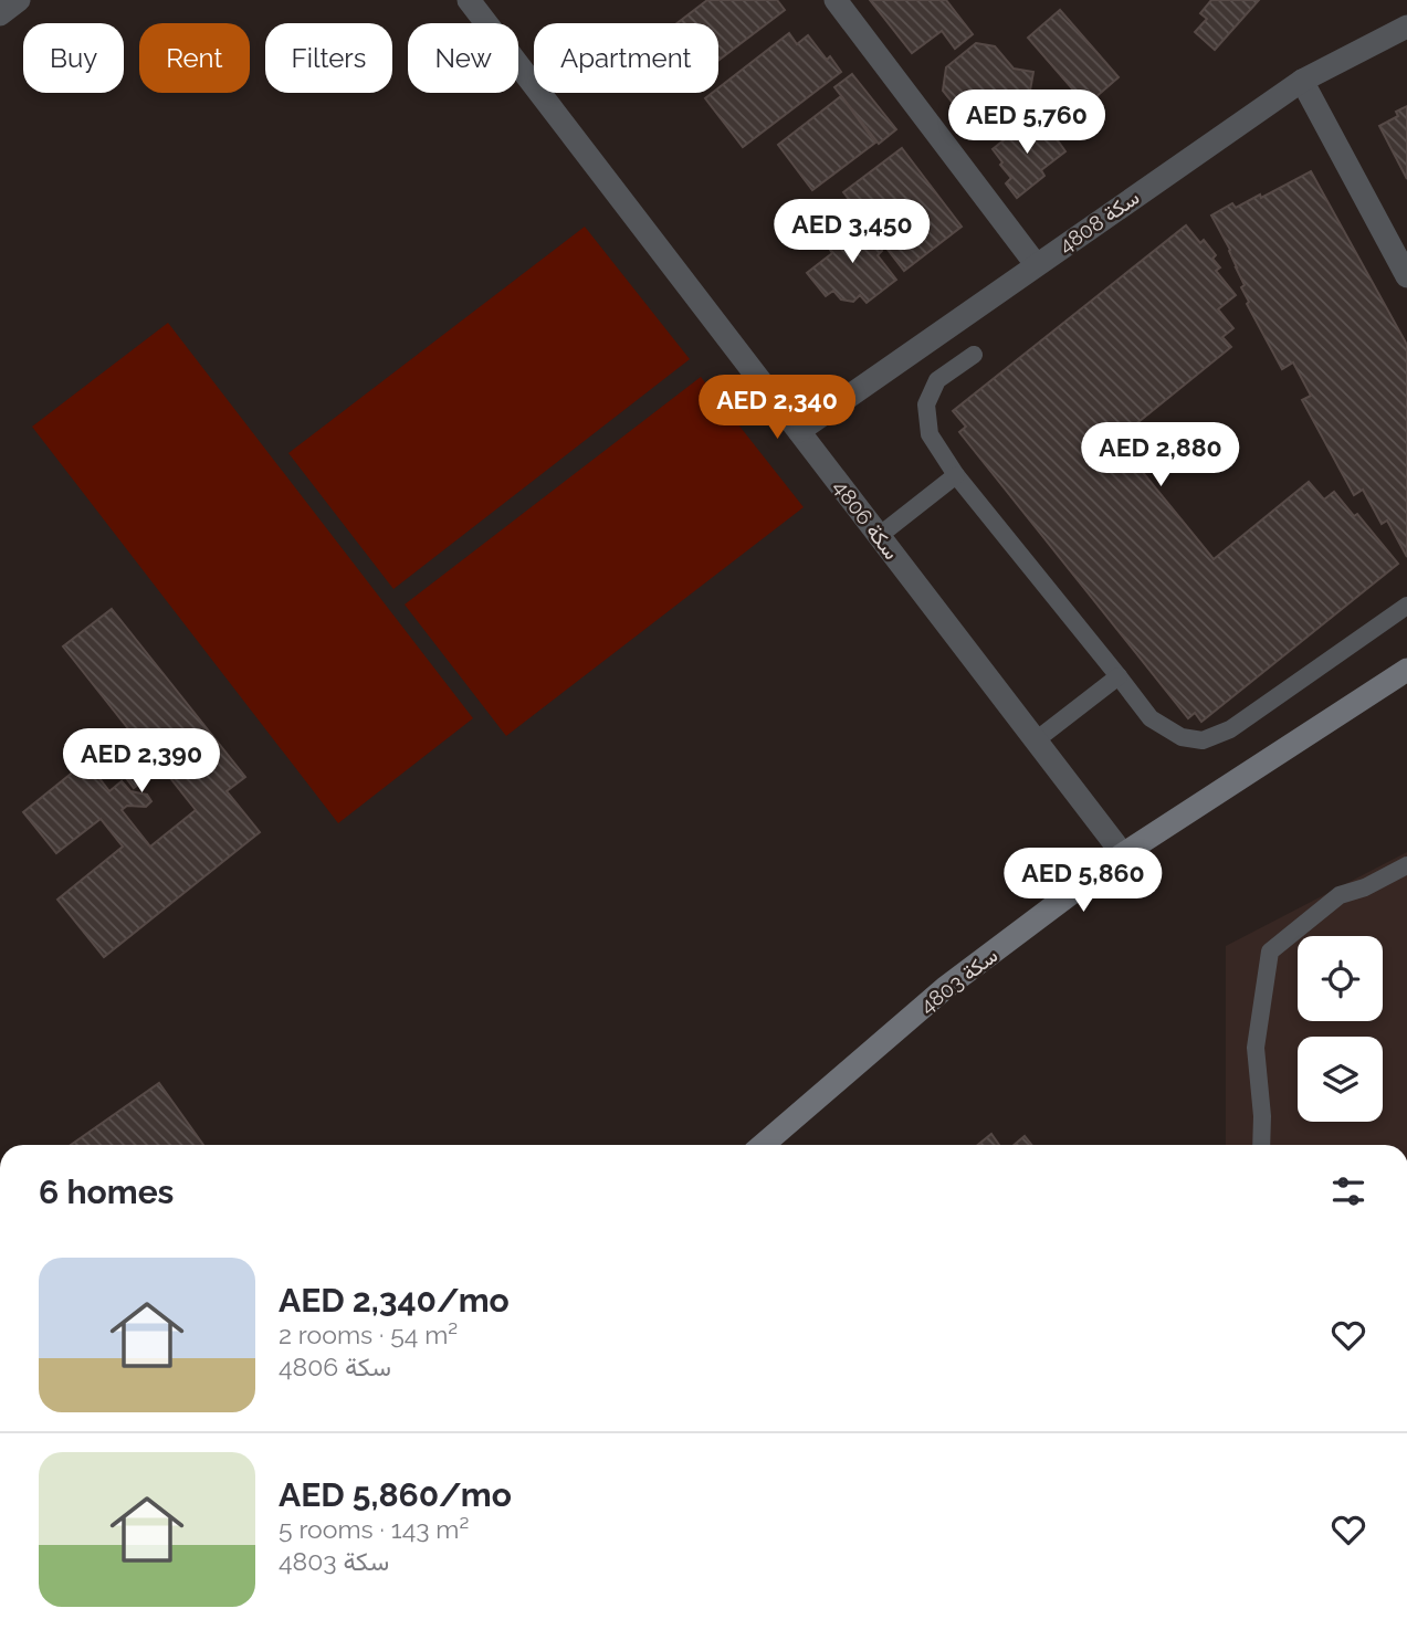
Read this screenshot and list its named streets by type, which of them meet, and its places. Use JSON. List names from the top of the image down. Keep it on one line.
{"streets":{"street":["سكة 4808","سكة 4806","سكة 4803"]},"crossings":[["سكة 4808","سكة 4806"],["سكة 4806","سكة 4803"]],"page":{"chip":["Buy","Rent","Filters","New","Apartment"],"price":["AED 5,760","AED 3,450","AED 2,340","AED 2,880","AED 2,390","AED 5,860"],"heading":"6 homes","list":[{"name":"AED 2,340/mo","note":"2 rooms · 54 m² · سكة 4806"},{"name":"AED 5,860/mo","note":"5 rooms · 143 m² · سكة 4803"}]}}
